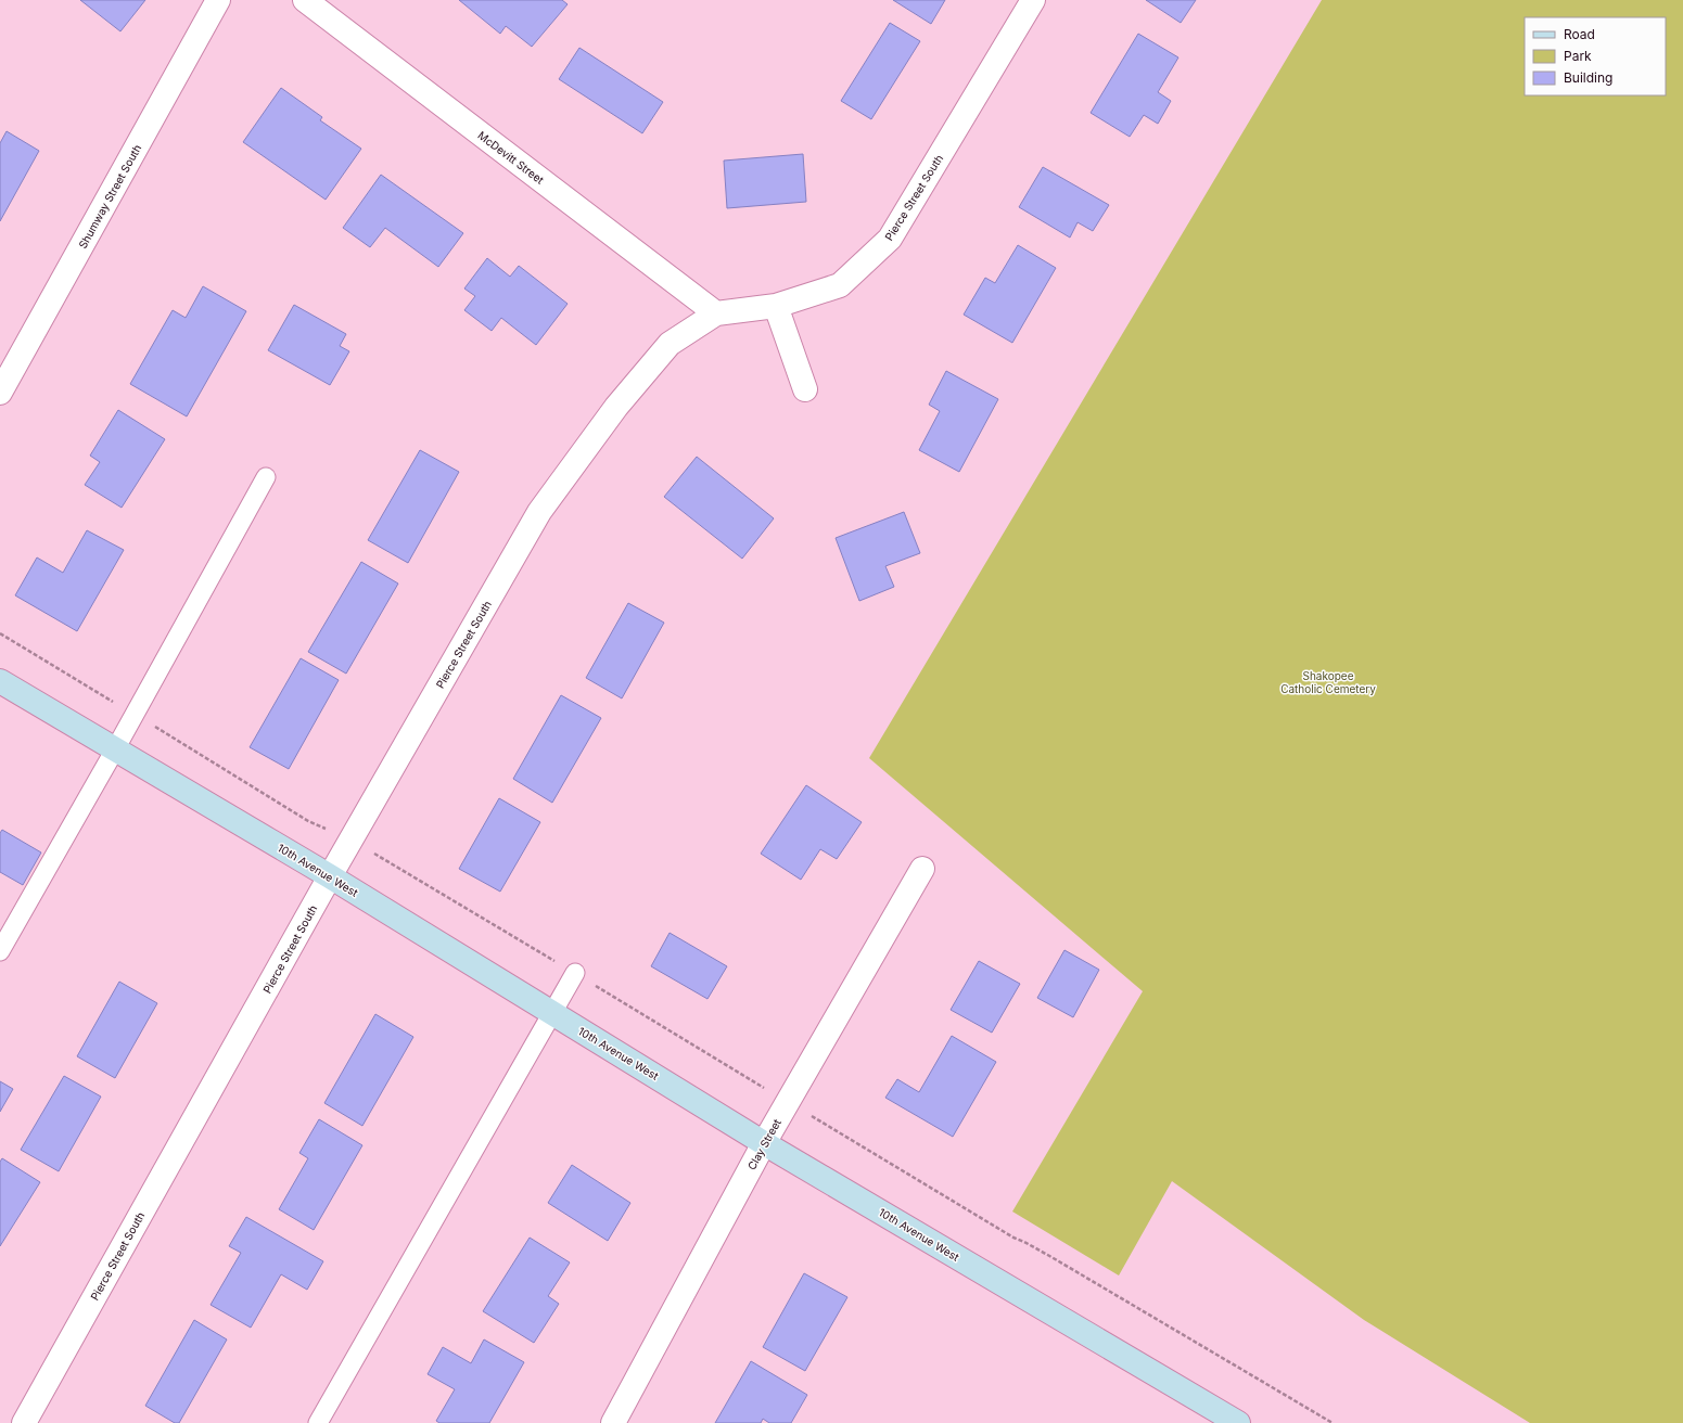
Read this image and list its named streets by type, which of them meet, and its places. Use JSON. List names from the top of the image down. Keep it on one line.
{"streets":{"main road":["10th Avenue West"],"street":["McDevitt Street","Shumway Street South","Pierce Street South","Clay Street"]},"crossings":[["McDevitt Street","Pierce Street South"],["Pierce Street South","10th Avenue West"],["10th Avenue West","Clay Street"]],"parks":["Shakopee Catholic Cemetery"],"legend":["Road","Park","Building"]}
